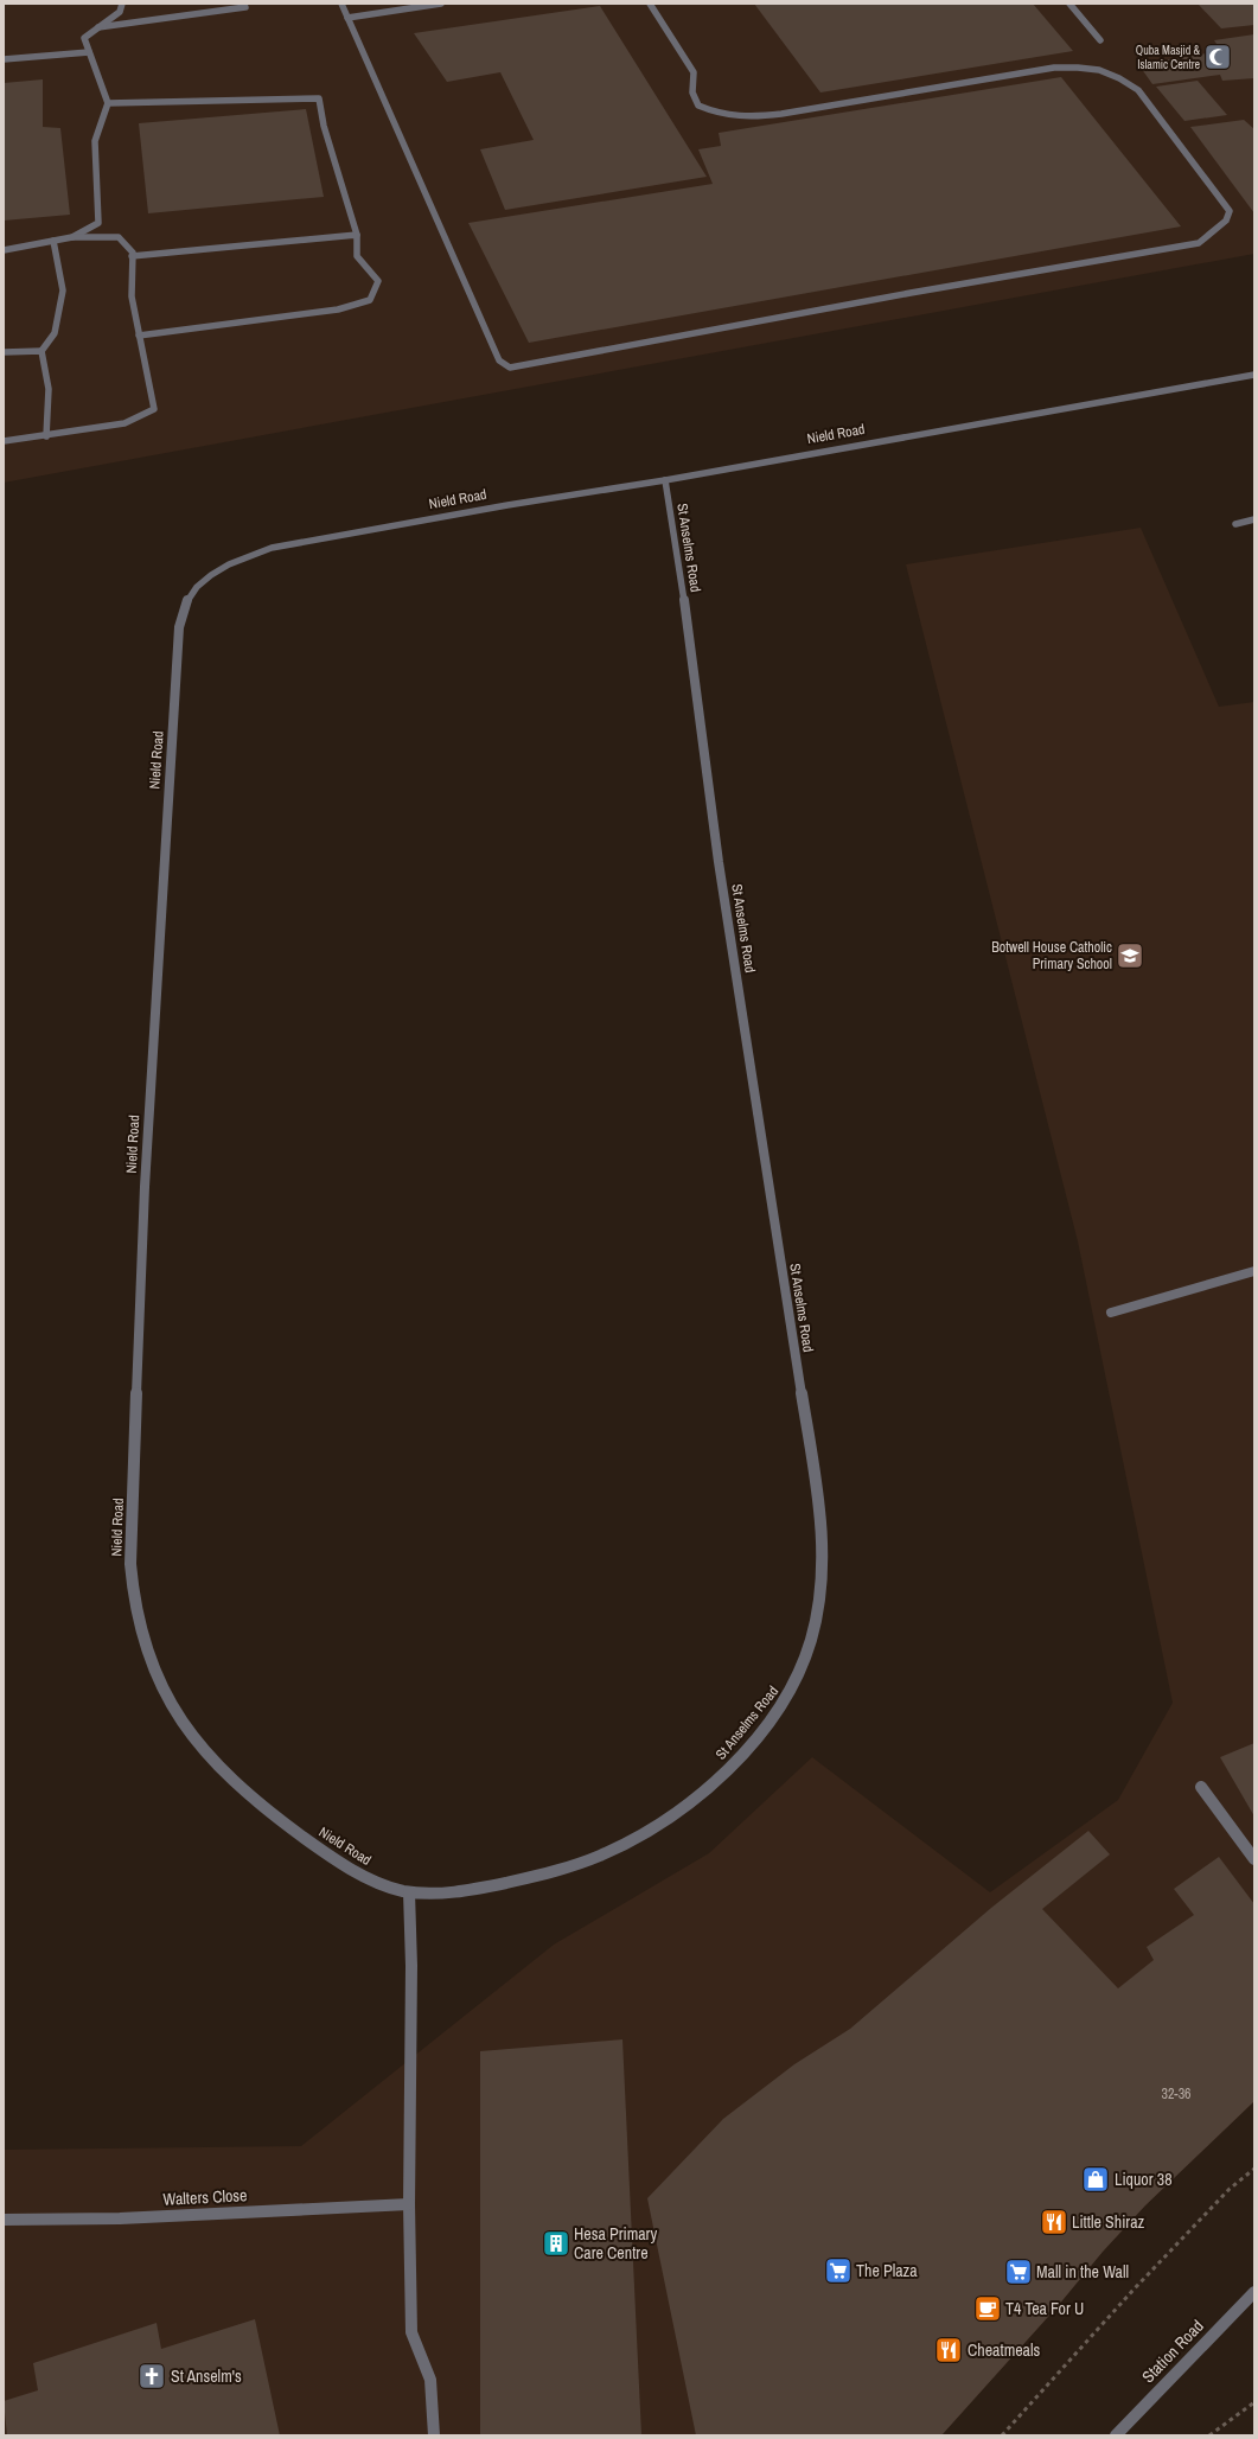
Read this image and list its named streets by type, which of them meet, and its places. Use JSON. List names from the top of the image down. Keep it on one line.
{"streets":{"street":["Nield Road","St Anselms Road","Walters Close","Station Road"]},"crossings":[["Nield Road","St Anselms Road"]],"places":{"mosque":["Quba Masjid & Islamic Centre"],"school or university":["Botwell House Catholic Primary School"],"shop":["Liquor 38"],"restaurant":["Little Shiraz","Cheatmeals"],"building":["Hesa Primary Care Centre"],"supermarket":["The Plaza","Mall in the Wall"],"cafe":["T4 Tea For U"],"church":["St Anselm's"]},"house_numbers":["32-36"]}
